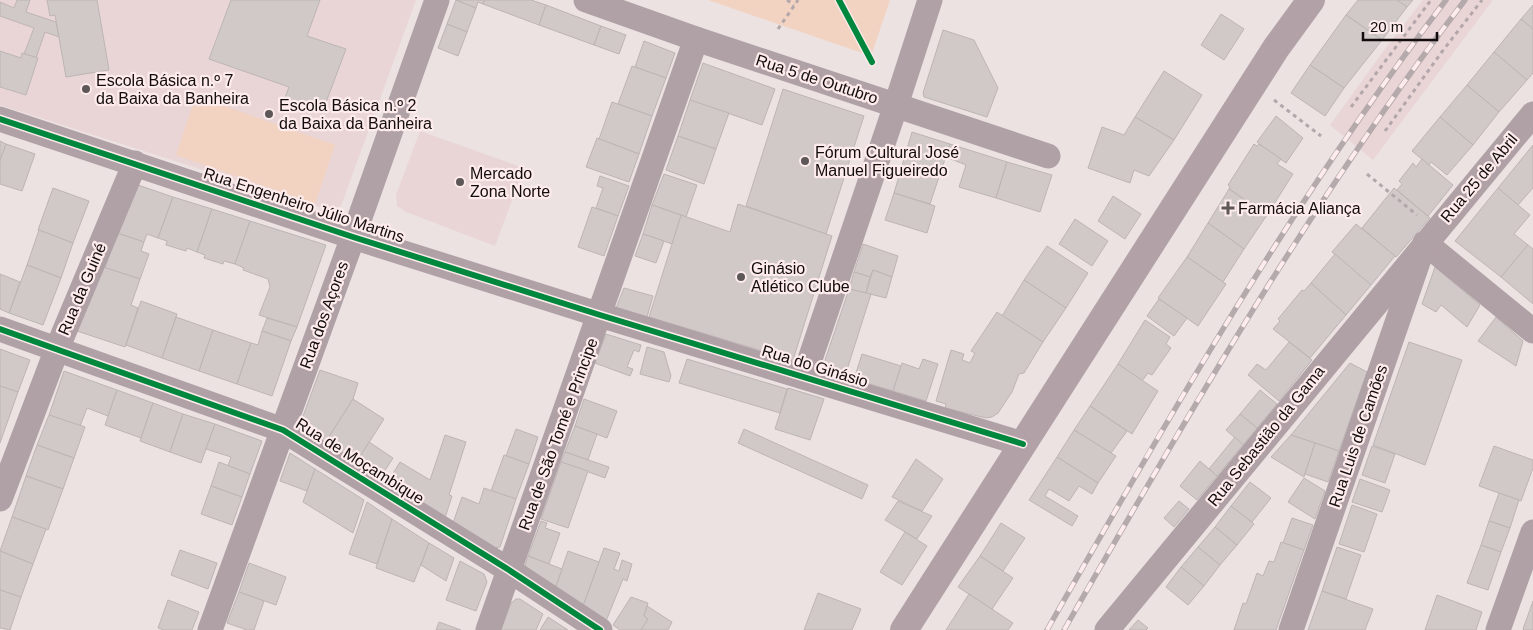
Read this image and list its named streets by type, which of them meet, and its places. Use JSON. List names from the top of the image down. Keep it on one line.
{"streets":{"street":["Rua 5 de Outubro","Rua 25 de Abril","Rua Engenheiro Júlio Martins","Rua da Guiné","Rua dos Açores","Rua do Ginásio","Rua de São Tomé e Principe","Rua Sebastião da Gama","Rua Luis de Camões","Rua de Moçambique"]},"crossings":[["Rua 5 de Outubro","Rua de São Tomé e Principe"],["Rua 25 de Abril","Rua Sebastião da Gama"],["Rua 25 de Abril","Rua Luis de Camões"],["Rua Engenheiro Júlio Martins","Rua da Guiné"],["Rua Engenheiro Júlio Martins","Rua dos Açores"],["Rua Engenheiro Júlio Martins","Rua do Ginásio"],["Rua Engenheiro Júlio Martins","Rua de São Tomé e Principe"],["Rua da Guiné","Rua de Moçambique"],["Rua dos Açores","Rua de Moçambique"],["Rua do Ginásio","Rua de São Tomé e Principe"],["Rua de São Tomé e Principe","Rua de Moçambique"],["Rua Sebastião da Gama","Rua Luis de Camões"]],"places":{"other":["Escola Básica n.º 7 da Baixa da Banheira","Escola Básica n.º 2 da Baixa da Banheira","Fórum Cultural José Manuel Figueiredo","Mercado Zona Norte","Ginásio Atlético Clube"],"health":["Farmácia Aliança"]},"scale_bar":"20 m"}
